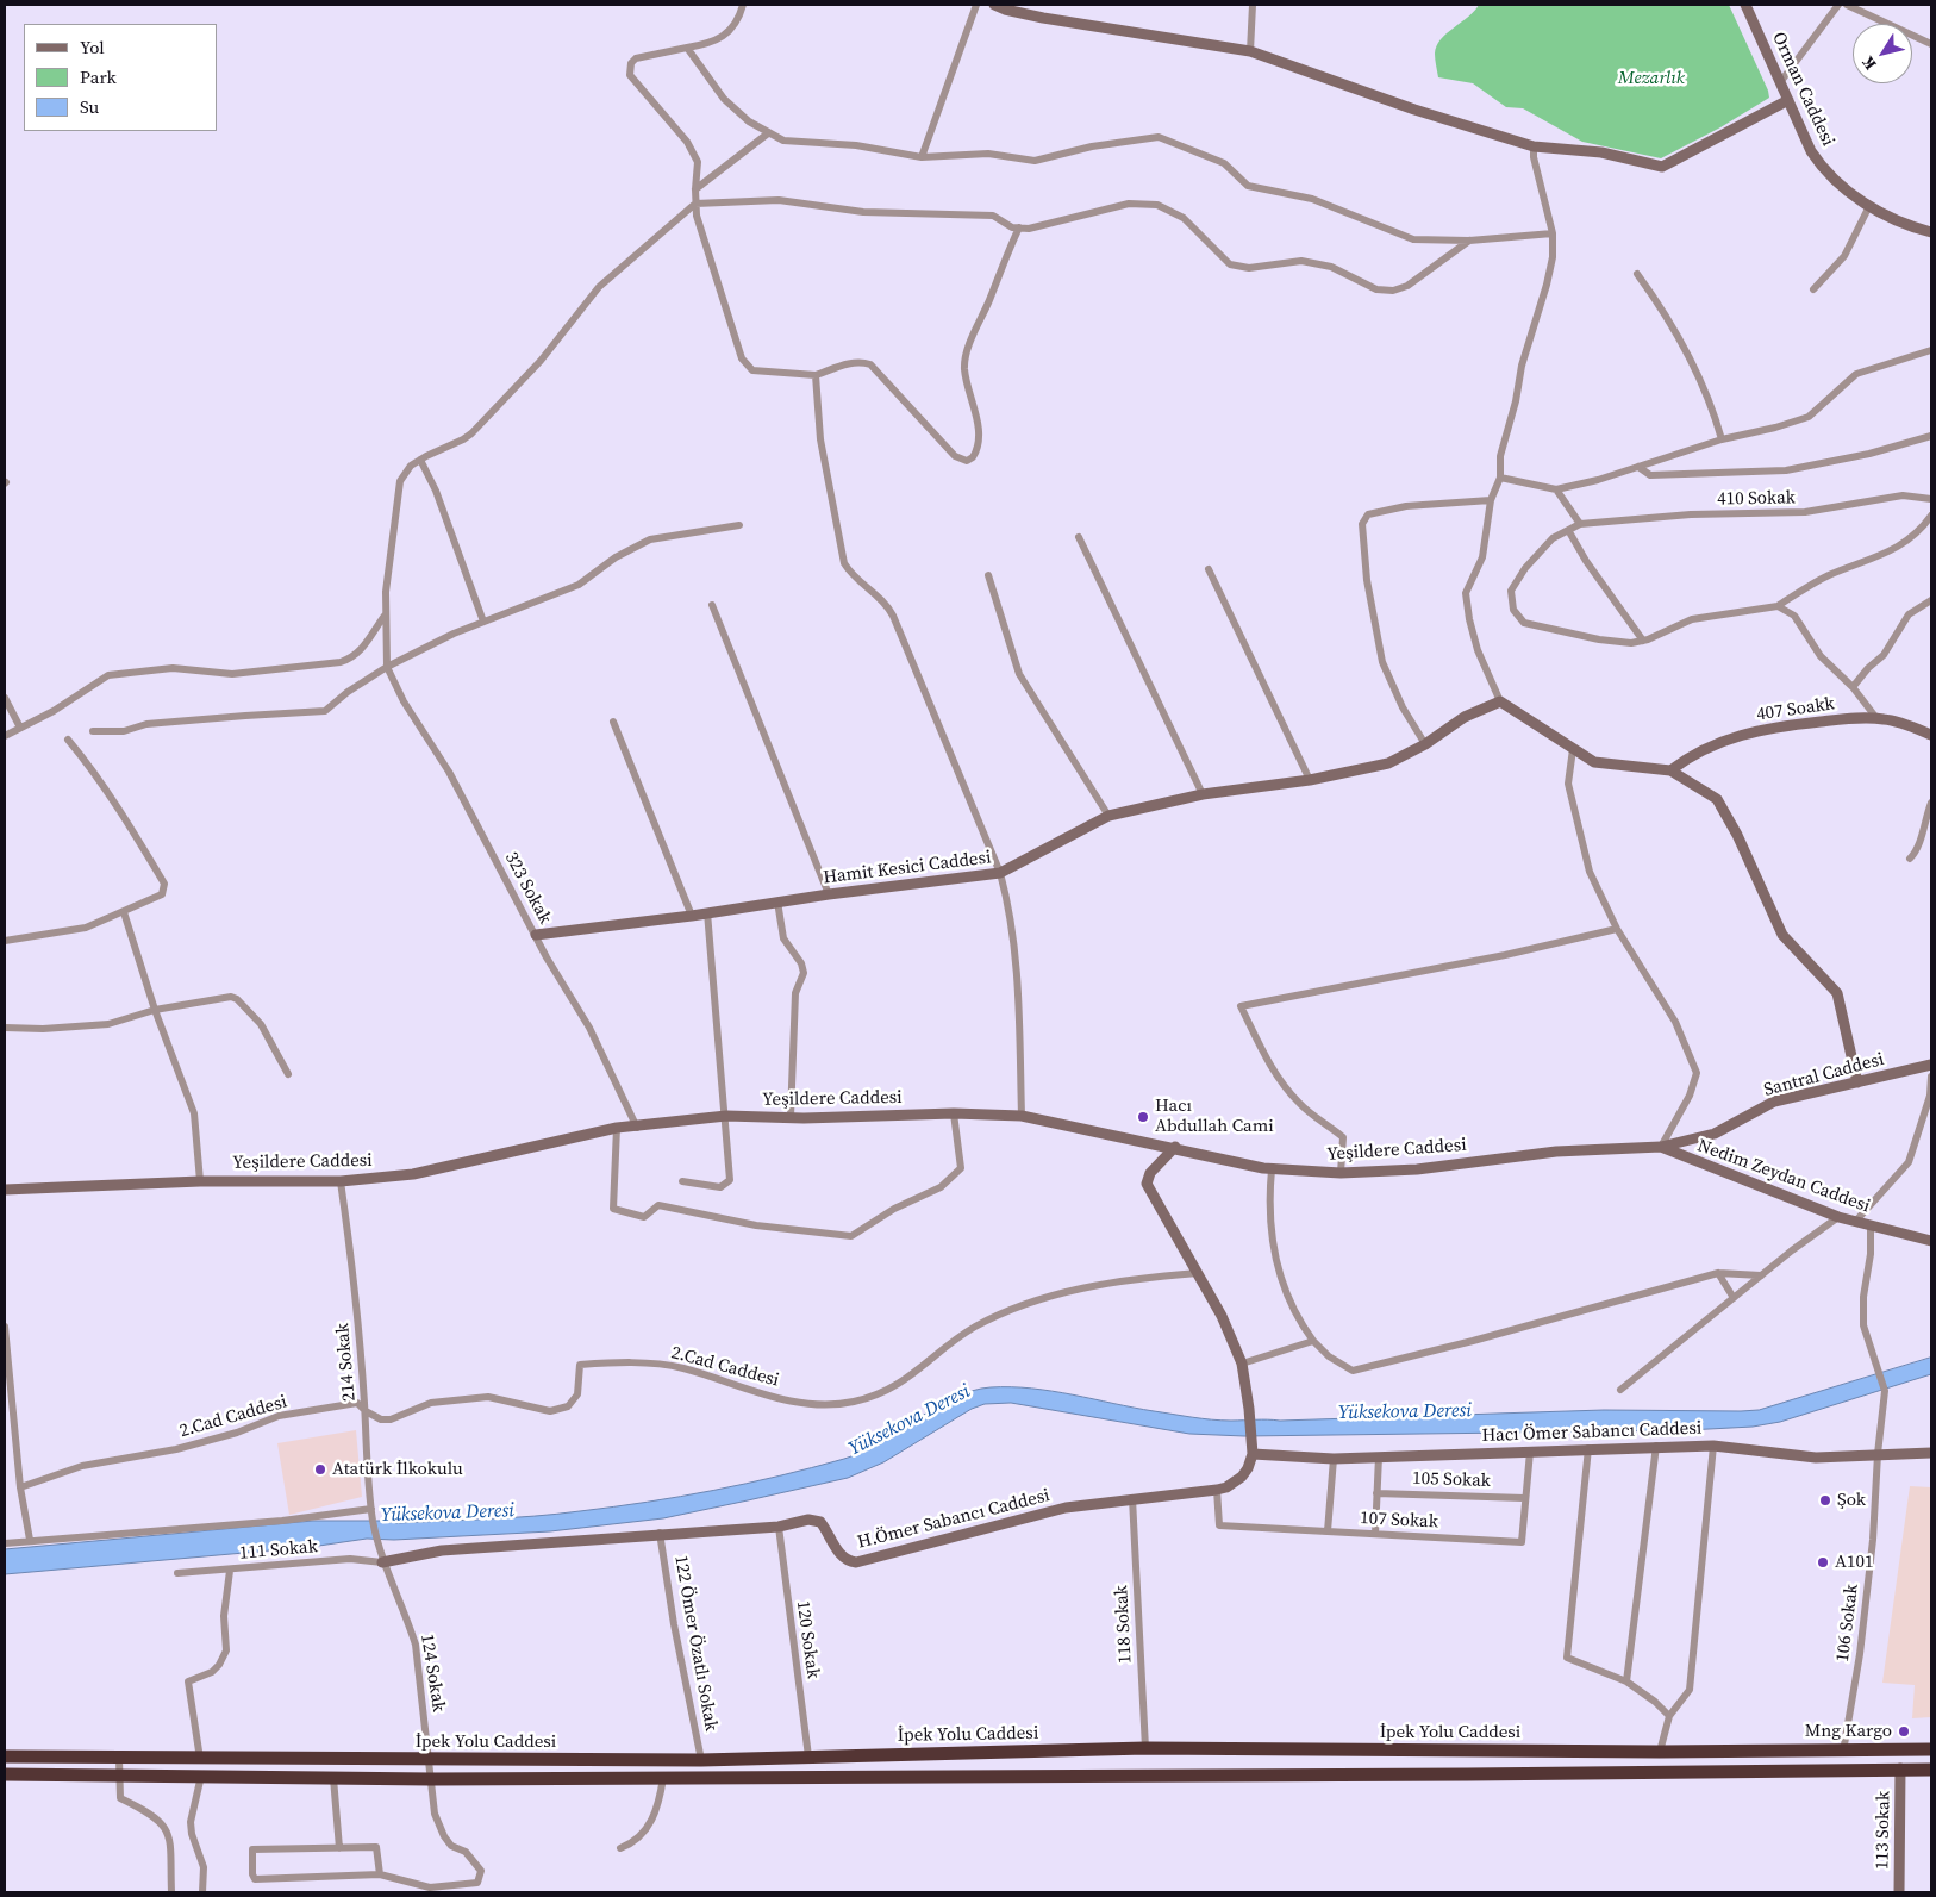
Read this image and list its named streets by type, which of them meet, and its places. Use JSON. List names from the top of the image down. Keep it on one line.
{"streets":{"highway":["İpek Yolu Caddesi"],"street":["Orman Caddesi","410 Sokak","407 Soakk","Hamit Kesici Caddesi","323 Sokak","Santral Caddesi","Yeşildere Caddesi","Nedim Zeydan Caddesi","214 Sokak","2.Cad Caddesi","Hacı Ömer Sabancı Caddesi","105 Sokak","H.Ömer Sabancı Caddesi","107 Sokak","111 Sokak","106 Sokak","118 Sokak","120 Sokak","122 Ömer Özatlı Sokak","124 Sokak","113 Sokak"]},"crossings":[["Hamit Kesici Caddesi","323 Sokak"],["323 Sokak","Yeşildere Caddesi"],["Santral Caddesi","Yeşildere Caddesi"],["Santral Caddesi","Nedim Zeydan Caddesi"],["Yeşildere Caddesi","Nedim Zeydan Caddesi"],["Yeşildere Caddesi","214 Sokak"],["Nedim Zeydan Caddesi","106 Sokak"],["214 Sokak","2.Cad Caddesi"],["214 Sokak","124 Sokak"],["Hacı Ömer Sabancı Caddesi","H.Ömer Sabancı Caddesi"],["Hacı Ömer Sabancı Caddesi","107 Sokak"],["Hacı Ömer Sabancı Caddesi","106 Sokak"],["105 Sokak","107 Sokak"],["H.Ömer Sabancı Caddesi","107 Sokak"],["H.Ömer Sabancı Caddesi","111 Sokak"],["H.Ömer Sabancı Caddesi","118 Sokak"],["H.Ömer Sabancı Caddesi","120 Sokak"],["H.Ömer Sabancı Caddesi","122 Ömer Özatlı Sokak"],["H.Ömer Sabancı Caddesi","124 Sokak"],["111 Sokak","124 Sokak"],["106 Sokak","İpek Yolu Caddesi"],["118 Sokak","İpek Yolu Caddesi"],["120 Sokak","İpek Yolu Caddesi"],["122 Ömer Özatlı Sokak","İpek Yolu Caddesi"],["124 Sokak","İpek Yolu Caddesi"],["İpek Yolu Caddesi","113 Sokak"]],"water":["Yüksekova Deresi"],"parks":["Mezarlık"],"places":["Hacı Abdullah Cami","Atatürk İlkokulu","Şok","A101","Mng Kargo"],"legend":["Yol","Park","Su"],"north":"bottom left"}
